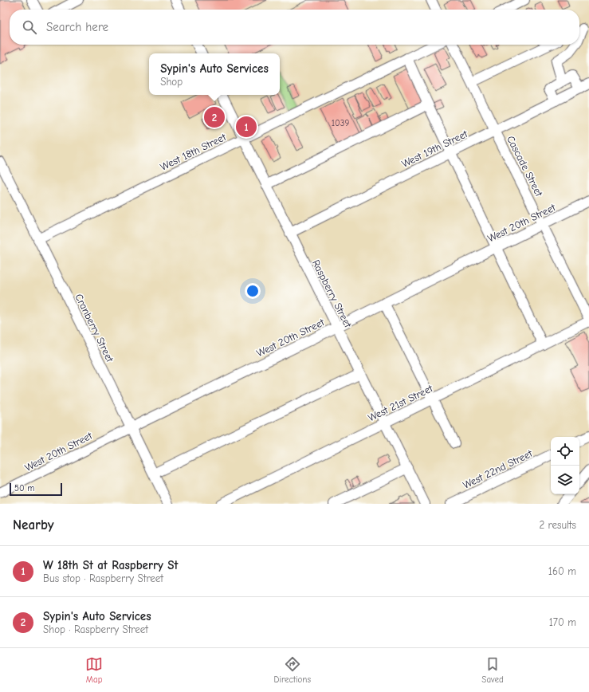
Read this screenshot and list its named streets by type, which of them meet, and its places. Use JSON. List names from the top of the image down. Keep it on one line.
{"streets":{"street":["West 19th Street","West 18th Street","Cascade Street","West 20th Street","Raspberry Street","Cranberry Street","West 21st Street","West 22nd Street"]},"crossings":[["West 19th Street","Cascade Street"],["West 19th Street","Raspberry Street"],["West 18th Street","Raspberry Street"],["West 18th Street","Cranberry Street"],["Cascade Street","West 20th Street"],["West 20th Street","Raspberry Street"],["West 20th Street","Cranberry Street"],["Raspberry Street","West 21st Street"]],"house_numbers":["1039"],"scale_bar":"50 m","page":{"search":"Search here","popup":["Sypin's Auto Services","Shop"],"pins":["2","1"],"scale":"50 m","heading":["Nearby","2 results"],"list":[{"mark":"1","name":"W 18th St at Raspberry St","note":"Bus stop · Raspberry Street","value":"160 m"},{"mark":"2","name":"Sypin's Auto Services","note":"Shop · Raspberry Street","value":"170 m"}],"nav":["Map","Directions","Saved"]}}
